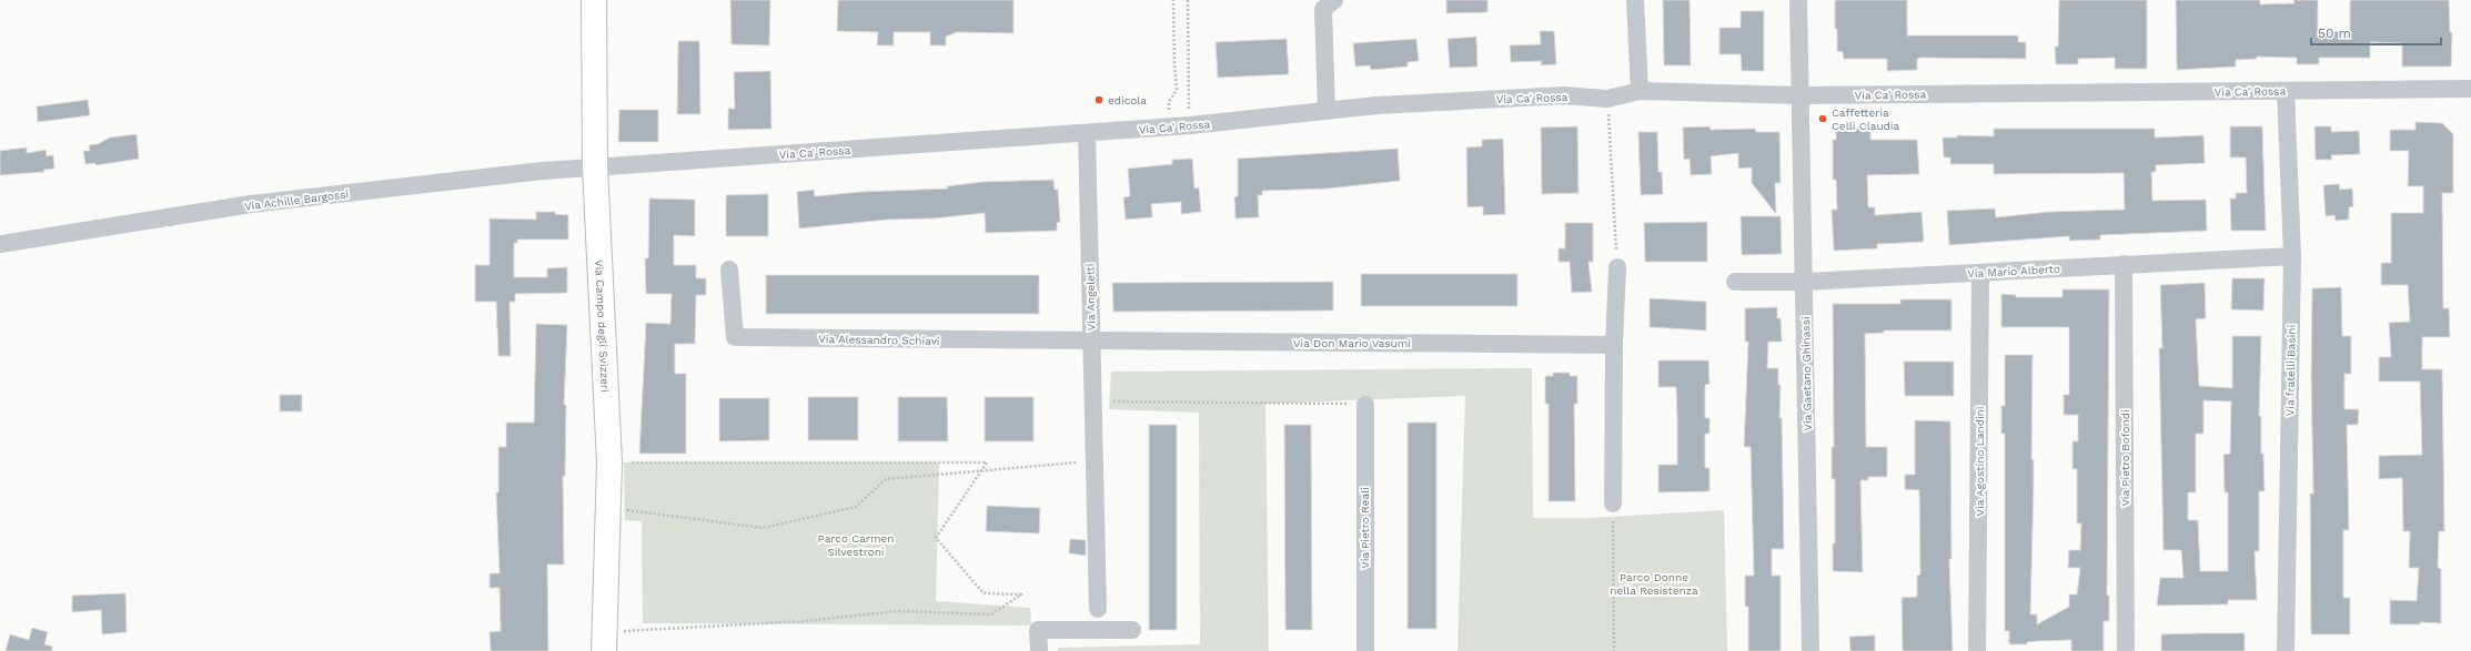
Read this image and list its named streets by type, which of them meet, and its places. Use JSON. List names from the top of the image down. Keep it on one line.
{"streets":{"main road":["Via Campo degli Svizzeri"],"street":["Via Ca' Rossa","Via Achille Bargossi","Via Mario Alberto","Via Angeletti","Via Alessandro Schiavi","Via Don Mario Vasumi","Via fratelli Basini","Via Gaetano Ghinassi","Via Pietro Bofondi","Via Agostino Landini","Via Pietro Reali"]},"crossings":[["Via Ca' Rossa","Via Achille Bargossi"],["Via Ca' Rossa","Via Angeletti"],["Via Ca' Rossa","Via Campo degli Svizzeri"],["Via Ca' Rossa","Via fratelli Basini"],["Via Ca' Rossa","Via Gaetano Ghinassi"],["Via Achille Bargossi","Via Campo degli Svizzeri"],["Via Mario Alberto","Via fratelli Basini"],["Via Mario Alberto","Via Gaetano Ghinassi"],["Via Mario Alberto","Via Pietro Bofondi"],["Via Mario Alberto","Via Agostino Landini"],["Via Angeletti","Via Alessandro Schiavi"],["Via Angeletti","Via Don Mario Vasumi"],["Via Alessandro Schiavi","Via Don Mario Vasumi"]],"parks":["Parco Carmen Silvestroni","Parco Donne nella Resistenza"],"places":["edicola","Caffetteria Celli Claudia"],"scale_bar":"50 m"}
